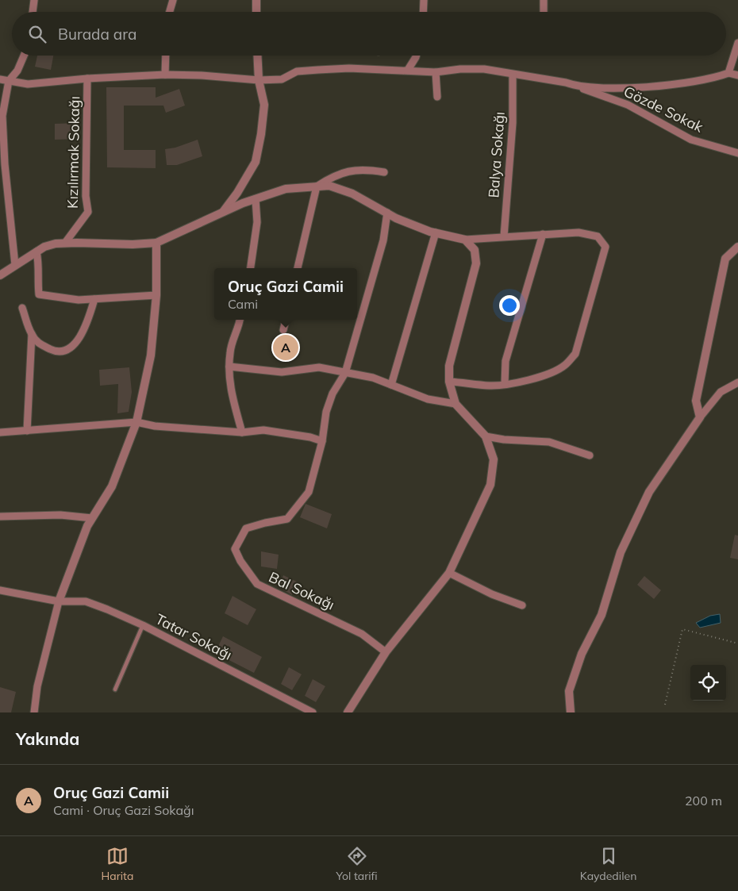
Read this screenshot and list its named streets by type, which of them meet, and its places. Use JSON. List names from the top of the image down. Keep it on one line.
{"streets":{"street":["Gözde Sokak","Kızılırmak Sokağı","Balya Sokağı","Bal Sokağı","Tatar Sokağı"]},"crossings":[["Gözde Sokak","Kızılırmak Sokağı"],["Gözde Sokak","Balya Sokağı"]],"page":{"search":"Burada ara","popup":["Oruç Gazi Camii","Cami"],"pins":"A","heading":"Yakında","list":[{"mark":"A","name":"Oruç Gazi Camii","note":"Cami · Oruç Gazi Sokağı","value":"200 m"}],"nav":["Harita","Yol tarifi","Kaydedilen"]}}
